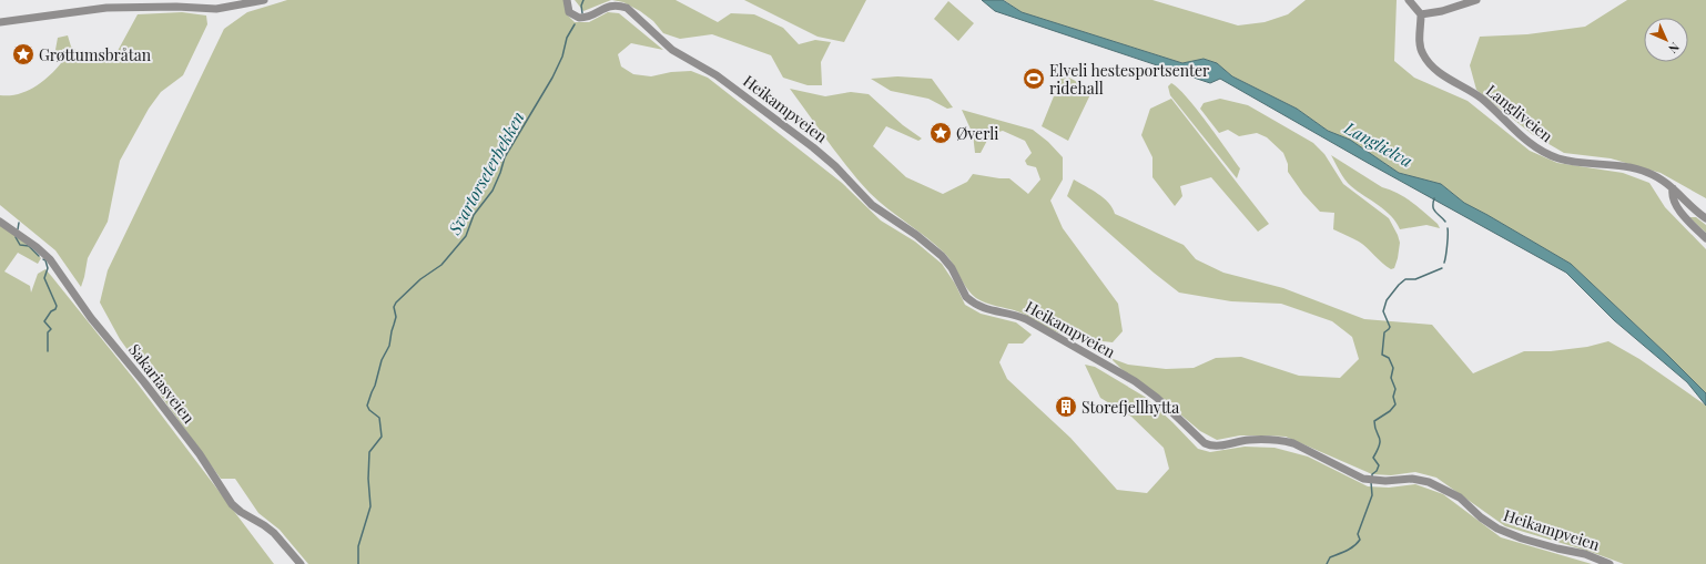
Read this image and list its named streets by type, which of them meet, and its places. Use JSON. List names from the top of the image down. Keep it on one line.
{"streets":{"street":["Heikampveien","Langliveien","Sakariasveien"]},"water":["Langlielva","Svartorseterbekken"],"places":{"place":["Grøttumsbråtan","Øverli"],"sports":["Elveli hestesportsenter ridehall"],"building":["Storefjellhytta"]},"north":"bottom right"}
